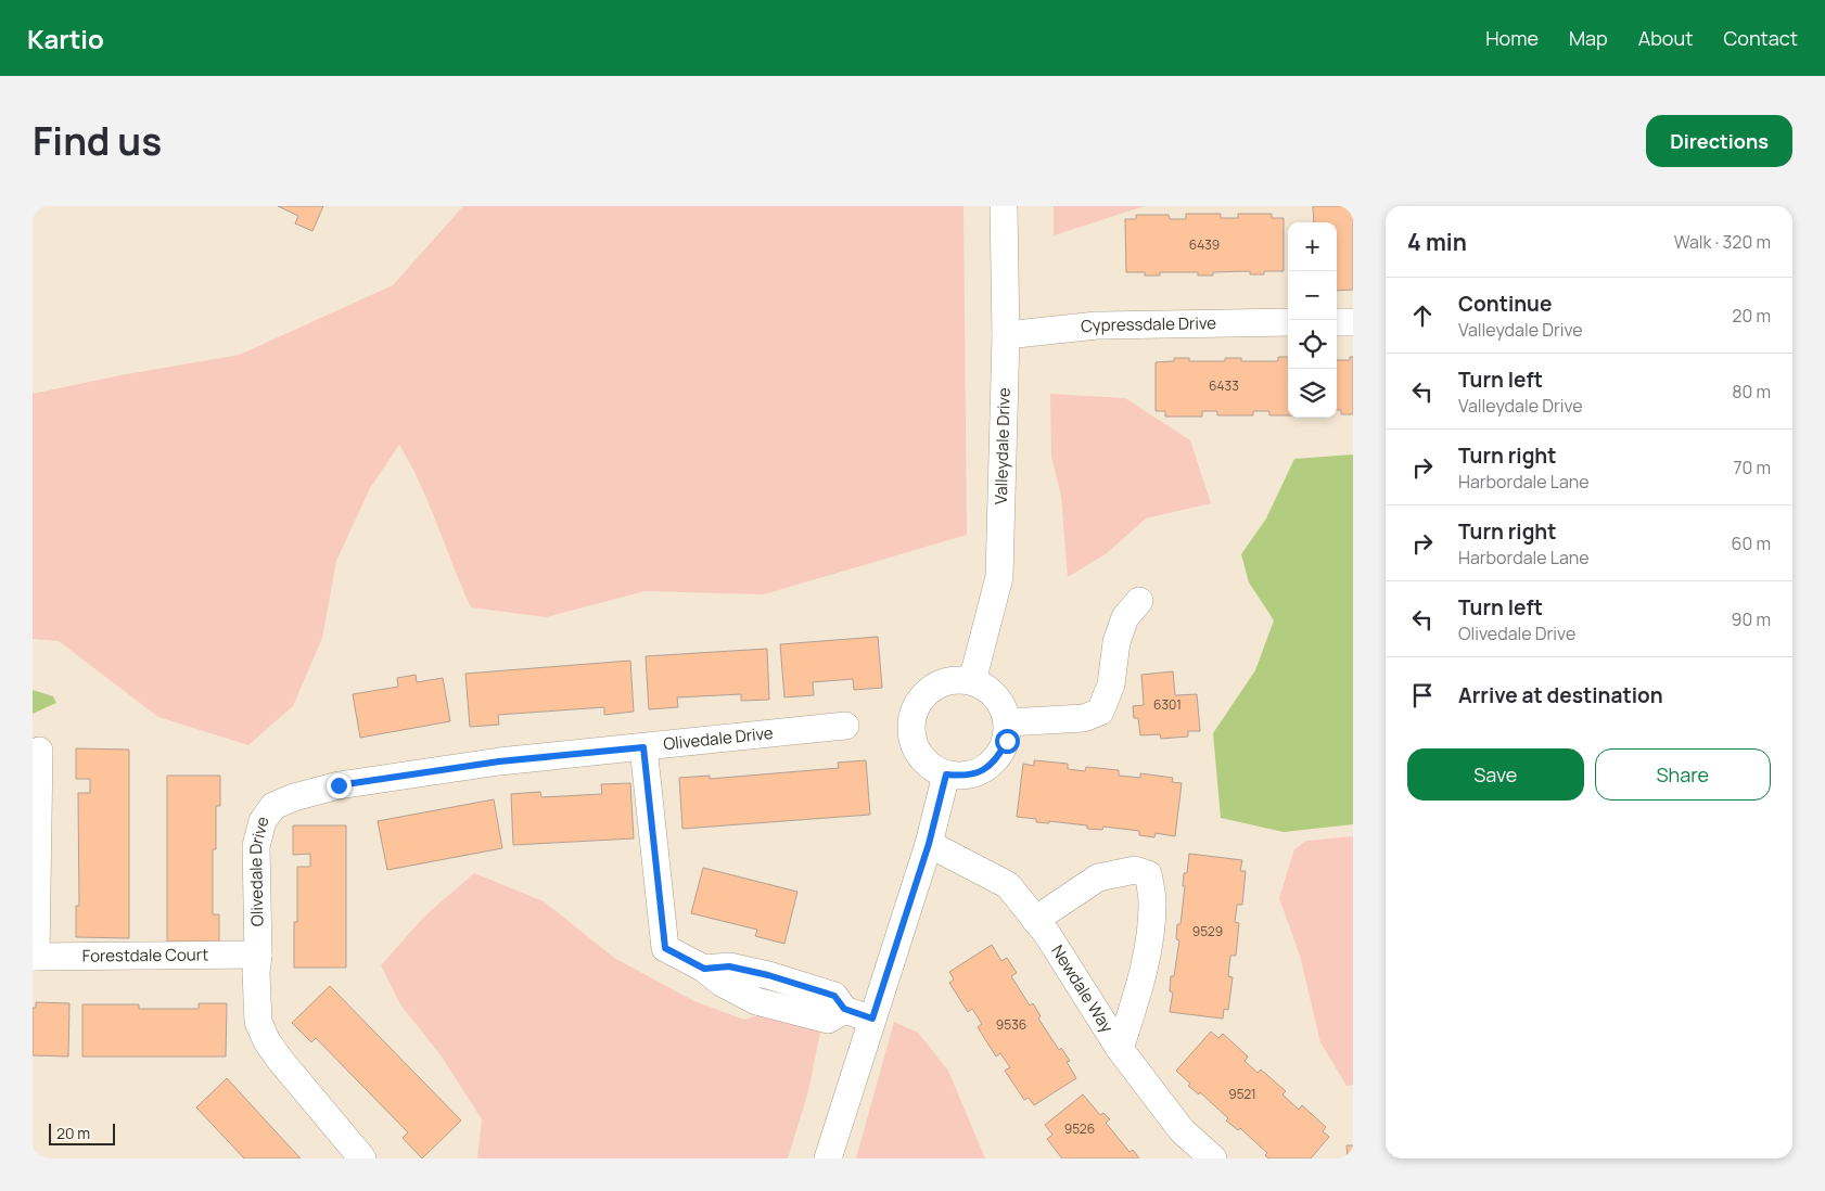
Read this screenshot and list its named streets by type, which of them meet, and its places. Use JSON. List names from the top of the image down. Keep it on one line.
{"streets":{"street":["Cypressdale Drive","Valleydale Drive","Olivedale Drive","Forestdale Court","Newdale Way"]},"crossings":[["Cypressdale Drive","Valleydale Drive"],["Olivedale Drive","Forestdale Court"]],"house_numbers":["6439","6433","6301","9529","9536","9521","9526"],"scale_bar":"20 m","page":{"header":"Kartio","nav":["Home","Map","About","Contact"],"title":"Find us","buttons":["Directions",["Save","Share"]],"heading":["4 min","Walk · 320 m"],"map_buttons":["+","−"],"list":[["Continue","Valleydale Drive","20 m"],["Turn left","Valleydale Drive","80 m"],["Turn right","Harbordale Lane","70 m"],["Turn right","Harbordale Lane","60 m"],["Turn left","Olivedale Drive","90 m"],"Arrive at destination"],"scale":"20 m"}}
